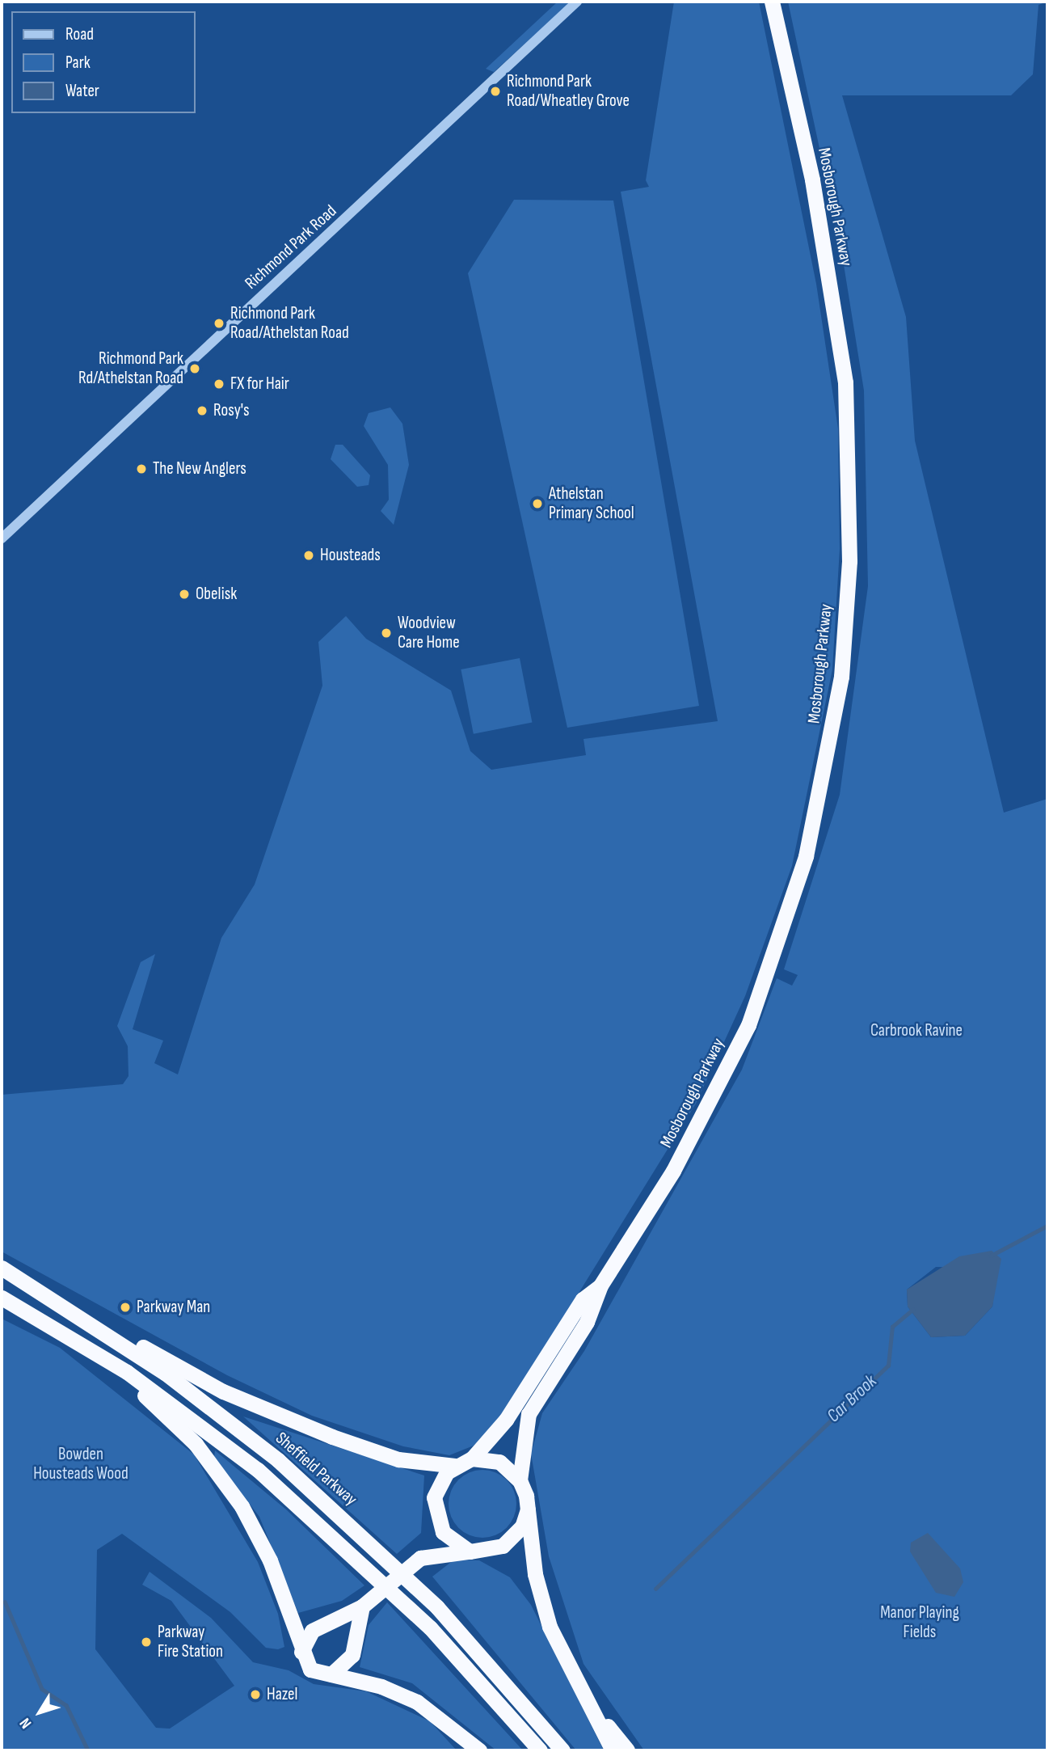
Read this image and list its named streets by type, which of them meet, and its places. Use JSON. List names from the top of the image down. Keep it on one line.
{"streets":{"highway":["Mosborough Parkway","Sheffield Parkway"],"street":["Richmond Park Road"]},"water":["Car Brook"],"parks":["Carbrook Ravine","Bowden Housteads Wood","Manor Playing Fields"],"places":["Richmond Park Road/Wheatley Grove","Richmond Park Road/Athelstan Road","Richmond Park Rd/Athelstan Road","FX for Hair","Rosy's","The New Anglers","Athelstan Primary School","Housteads","Obelisk","Woodview Care Home","Parkway Man","Parkway Fire Station","Hazel"],"legend":["Road","Park","Water"],"north":"bottom left"}
